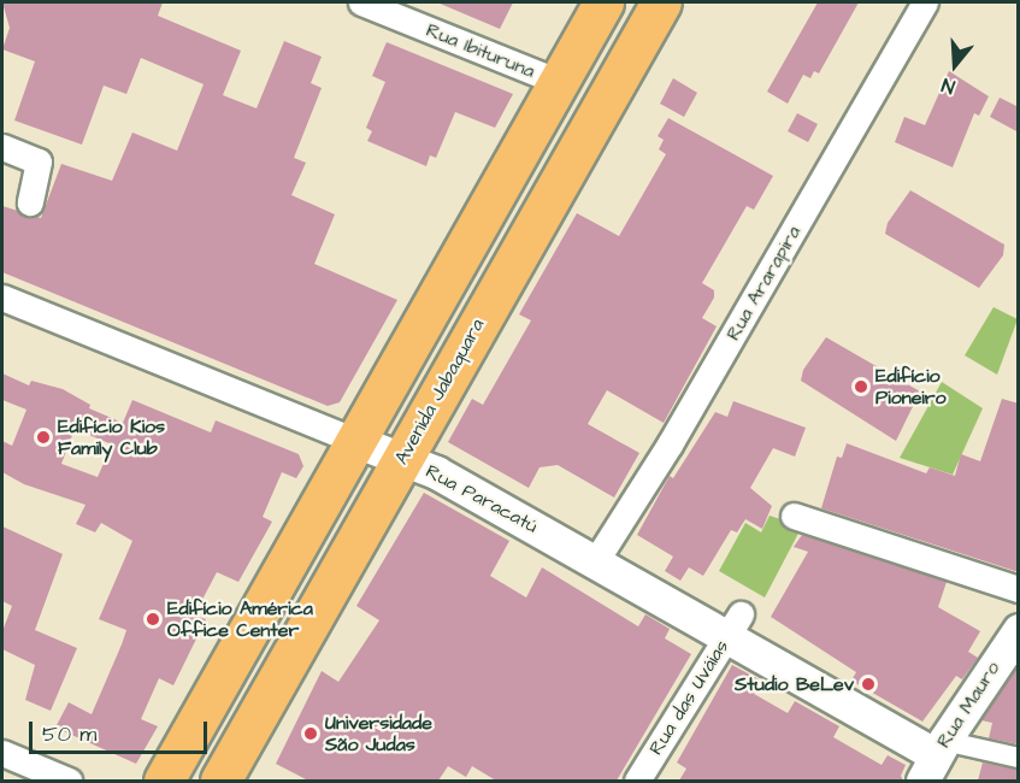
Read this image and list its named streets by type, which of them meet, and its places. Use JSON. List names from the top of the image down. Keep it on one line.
{"streets":{"main road":["Avenida Jabaquara"],"street":["Rua Ibituruna","Rua Ararapira","Rua Paracatú","Rua das Uváias","Rua Mauro"]},"crossings":[["Rua Ararapira","Rua Paracatú"],["Avenida Jabaquara","Rua Paracatú"],["Rua Paracatú","Rua das Uváias"],["Rua Paracatú","Rua Mauro"]],"places":["Edifício Pioneiro","Edifício Kios Family Club","Edifício América Office Center","Studio BeLev","Universidade São Judas"],"scale_bar":"50 m","north":"bottom"}
